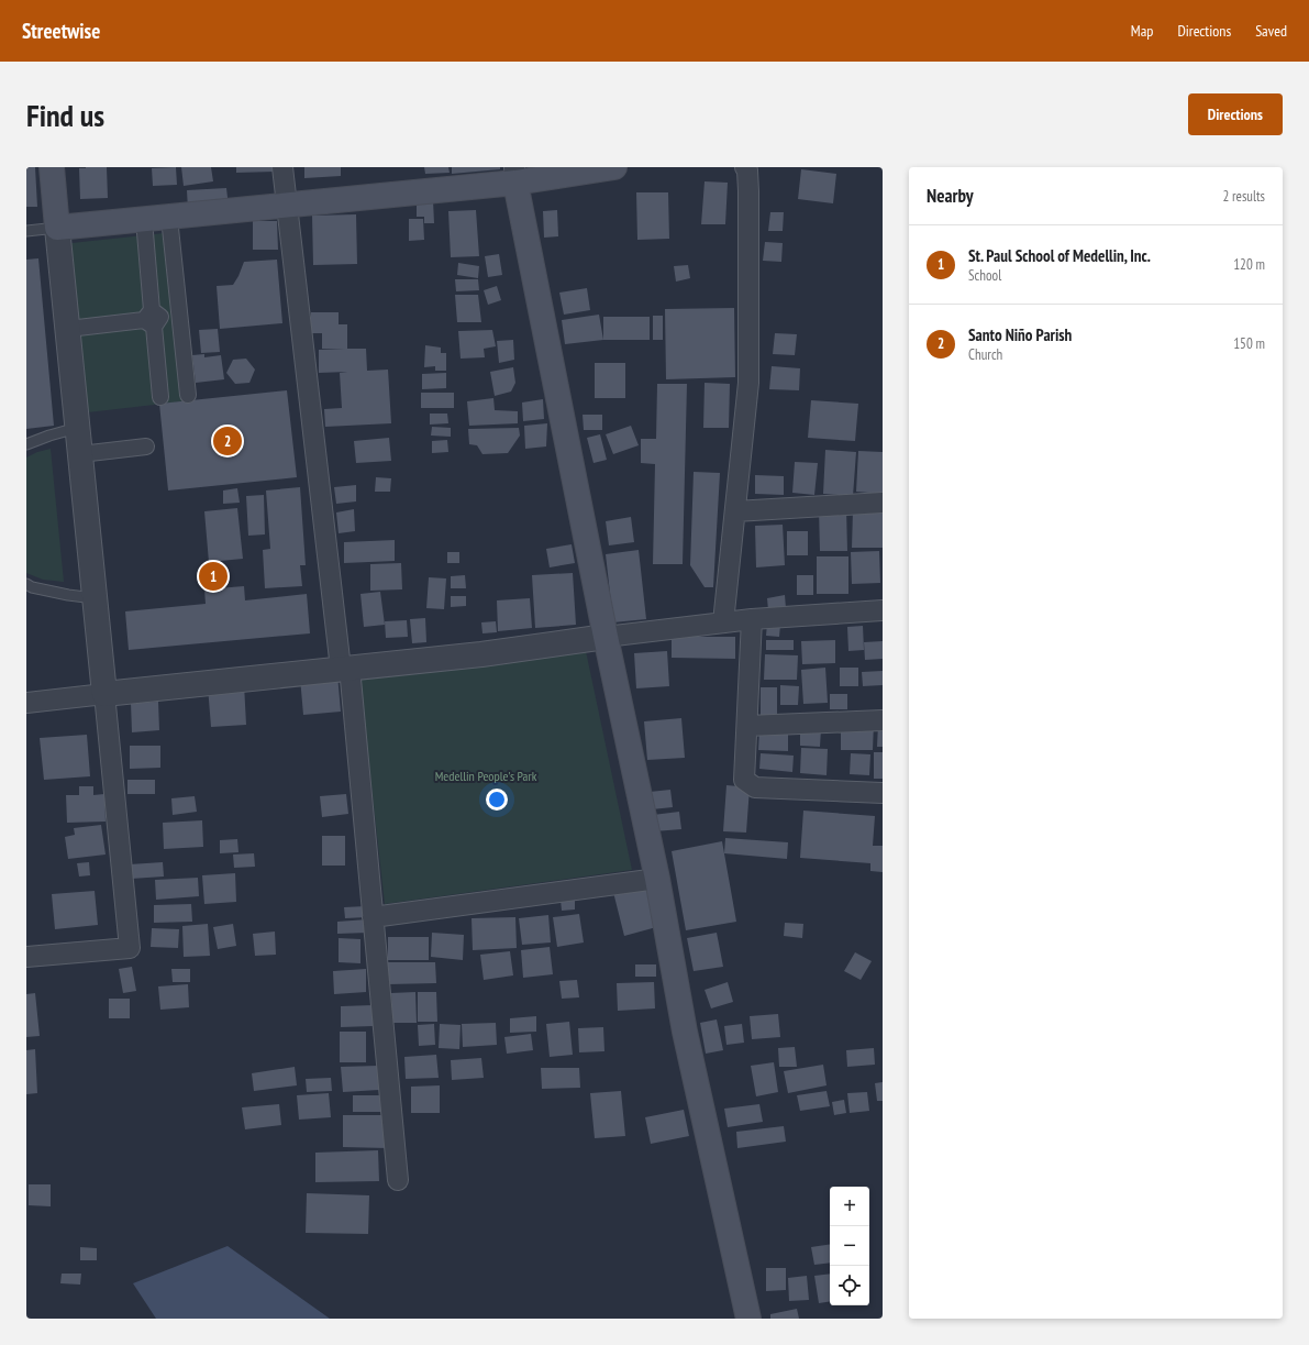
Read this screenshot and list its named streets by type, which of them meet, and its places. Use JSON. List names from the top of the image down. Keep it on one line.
{"parks":["Medellin People's Park"],"page":{"header":"Streetwise","nav":["Map","Directions","Saved"],"buttons":"Directions","title":"Find us","heading":["Nearby","2 results"],"list":[{"mark":"1","name":"St. Paul School of Medellin, Inc.","note":"School","value":"120 m"},{"mark":"2","name":"Santo Niño Parish","note":"Church","value":"150 m"}],"pins":["2","1"],"map_buttons":["+","−"]}}
